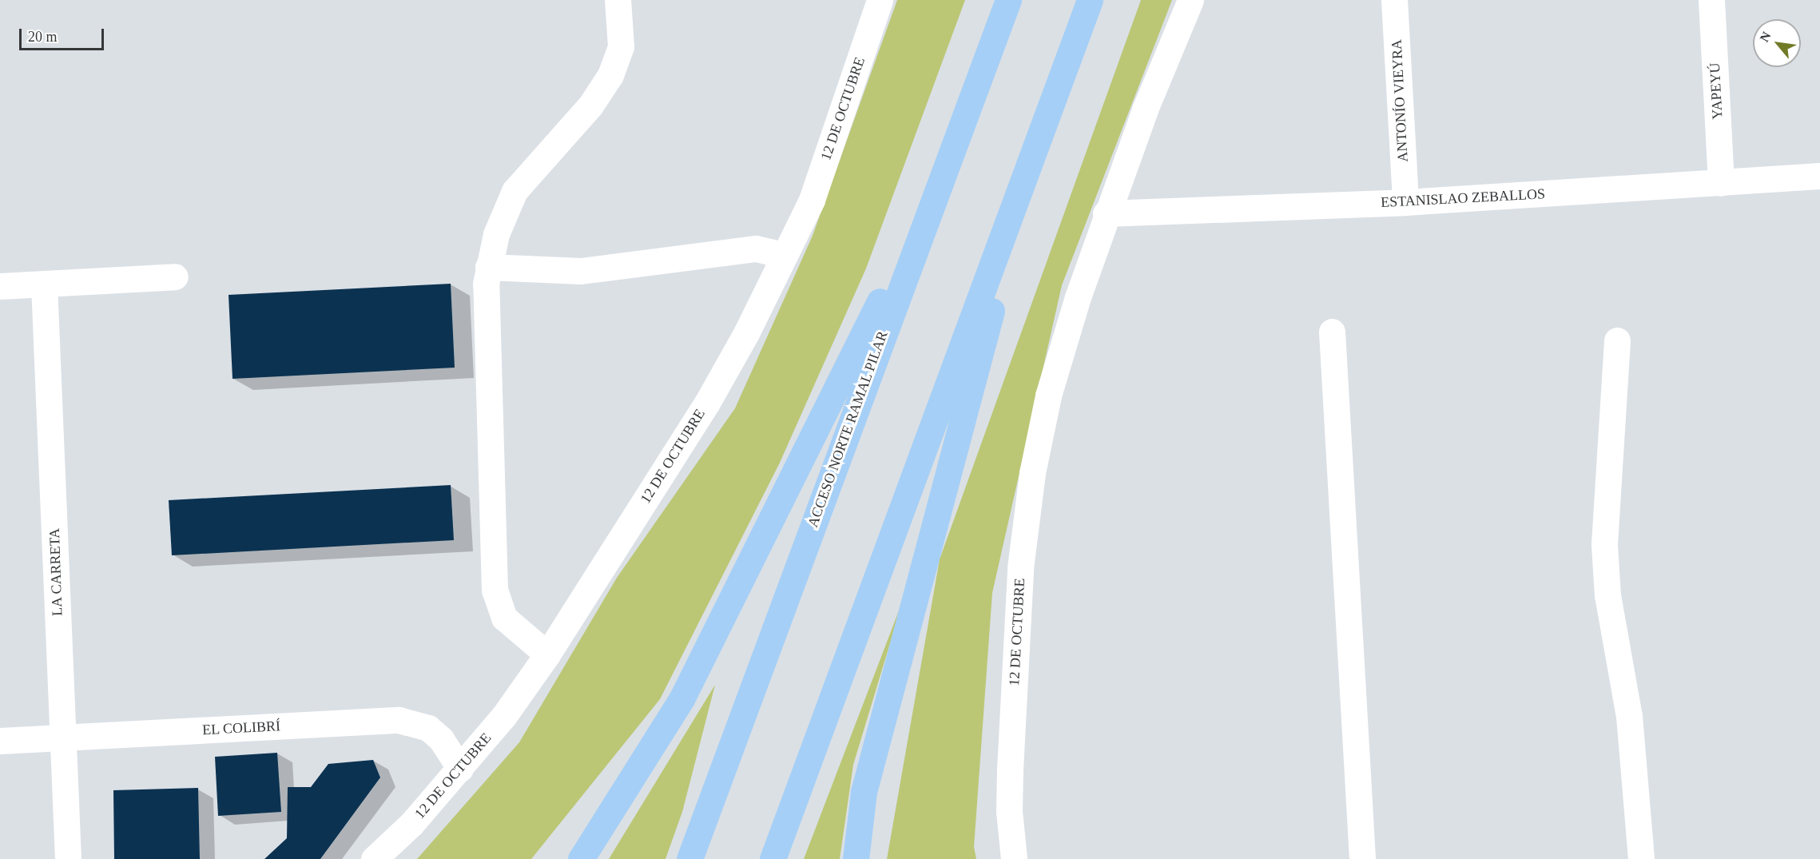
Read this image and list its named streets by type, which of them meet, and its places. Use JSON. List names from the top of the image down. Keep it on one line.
{"streets":{"highway":["ACCESO NORTE RAMAL PILAR"],"street":["YAPEYÚ","ANTONÍO VIEYRA","12 DE OCTUBRE","ESTANISLAO ZEBALLOS","LA CARRETA","EL COLIBRÍ"]},"crossings":[["YAPEYÚ","ESTANISLAO ZEBALLOS"],["ANTONÍO VIEYRA","ESTANISLAO ZEBALLOS"],["12 DE OCTUBRE","ESTANISLAO ZEBALLOS"],["12 DE OCTUBRE","EL COLIBRÍ"],["LA CARRETA","EL COLIBRÍ"]],"scale_bar":"20 m","north":"top left"}
